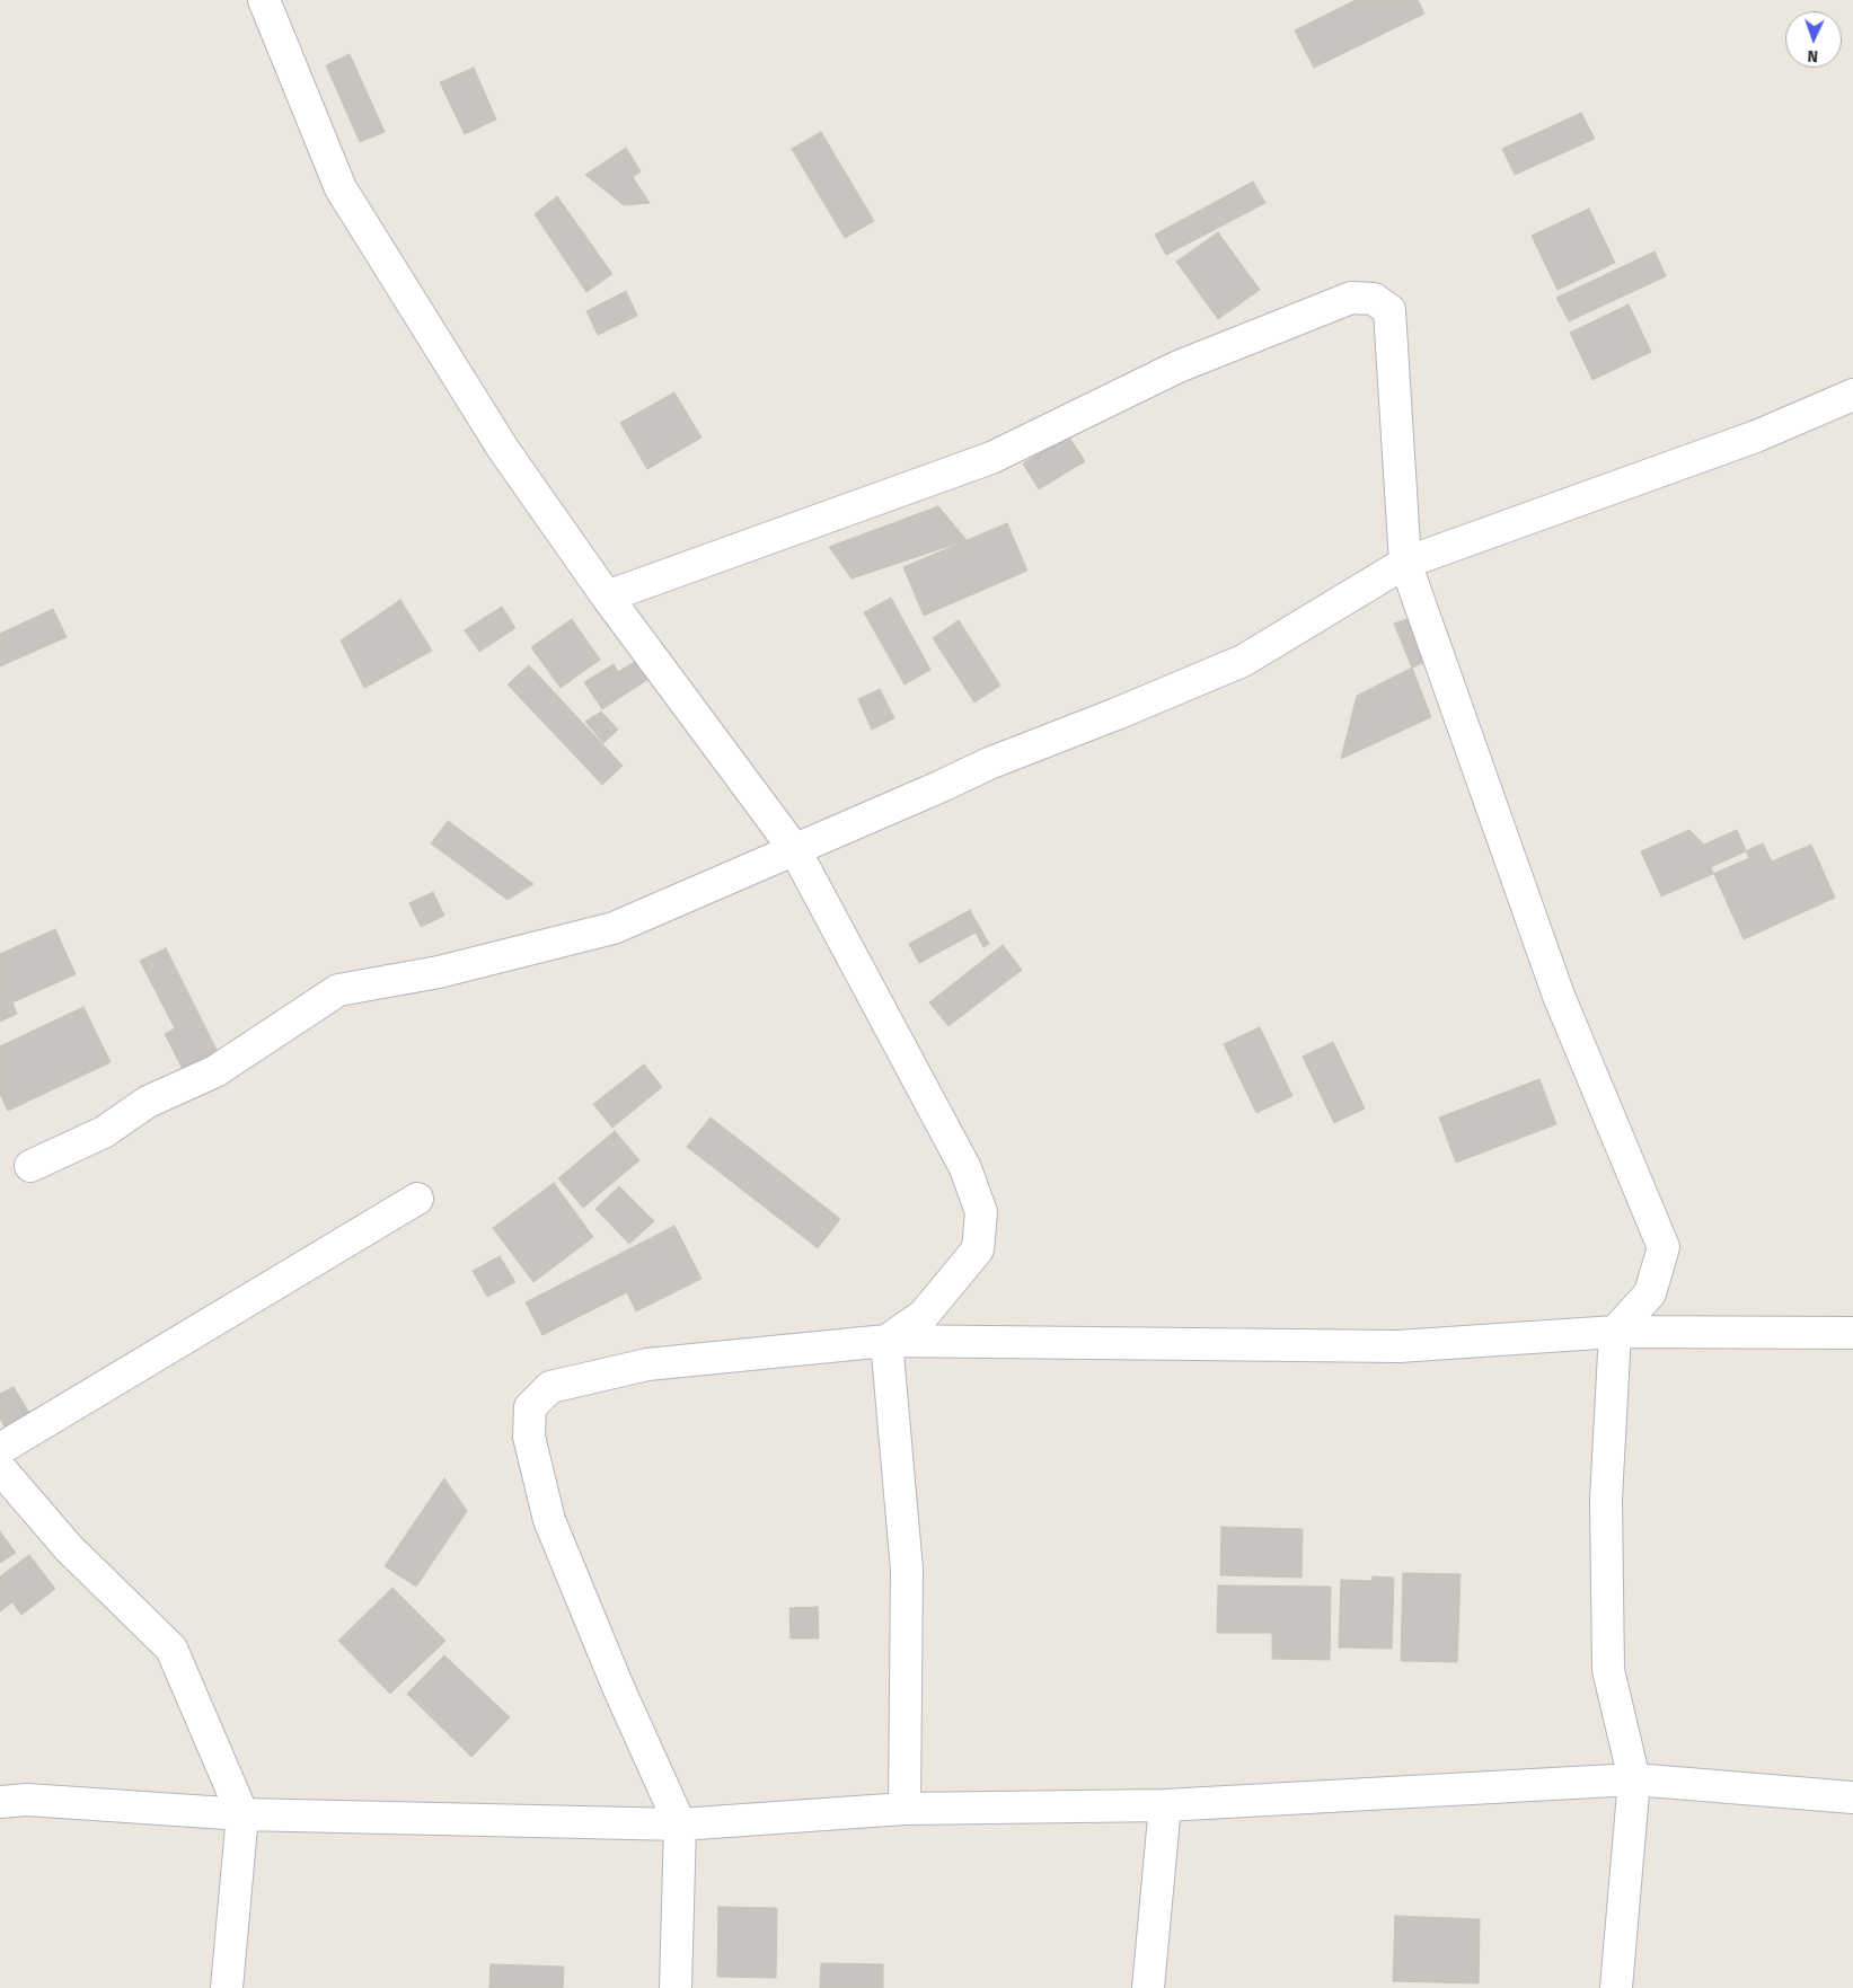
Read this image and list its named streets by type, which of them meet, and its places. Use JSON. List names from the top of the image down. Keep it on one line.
{"north":"bottom"}
